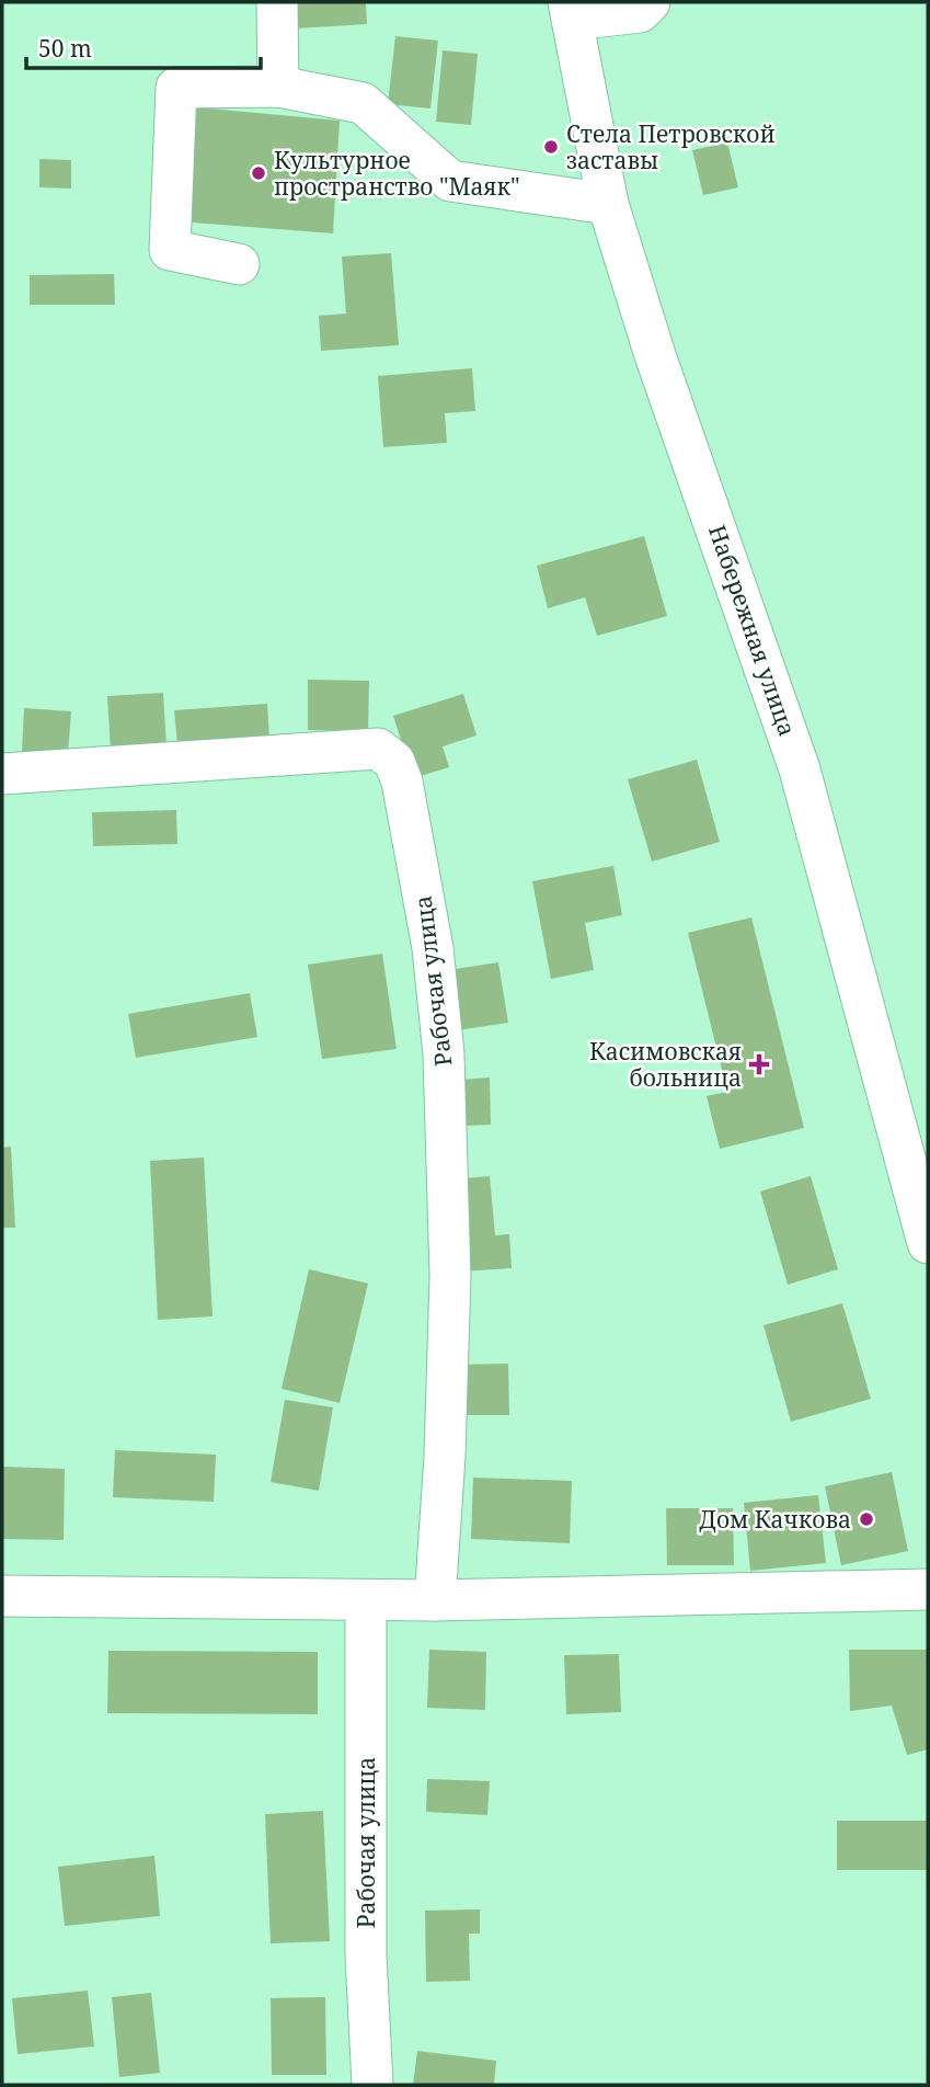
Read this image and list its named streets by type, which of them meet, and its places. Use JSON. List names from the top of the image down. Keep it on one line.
{"streets":{"street":["Набережная улица","Рабочая улица"]},"places":{"other":["Стела Петровской заставы","Культурное пространство \"Маяк\"","Дом Качкова"],"health":["Касимовская больница"]},"scale_bar":"50 m"}
